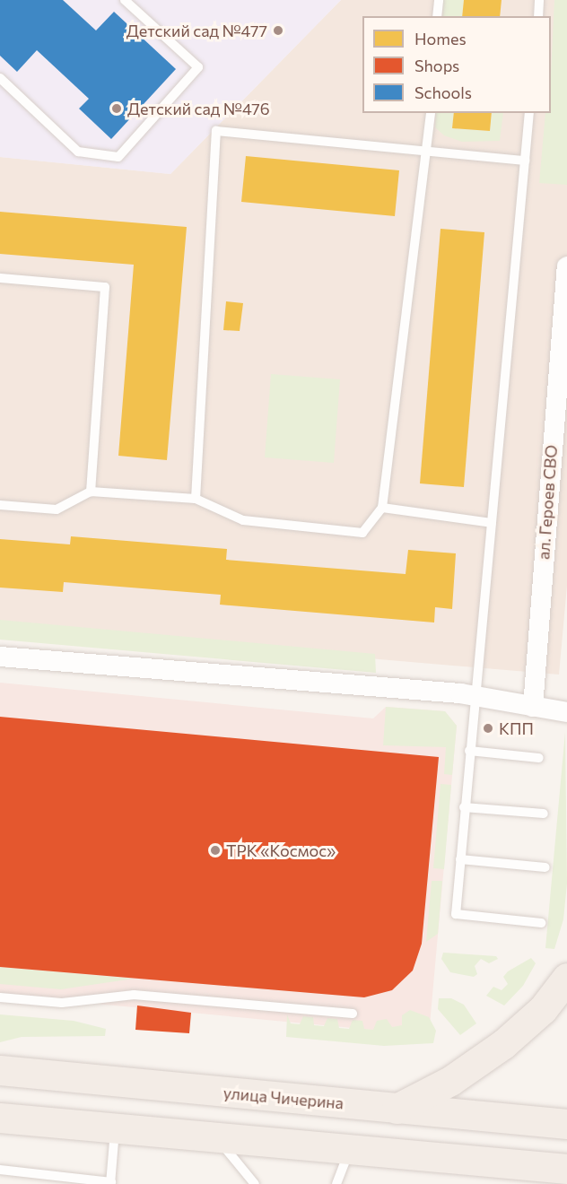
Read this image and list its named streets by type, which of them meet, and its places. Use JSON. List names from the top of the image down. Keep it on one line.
{"streets":{"main road":["улица Чичерина"],"street":["ал. Героев СВО"]},"places":["Детский сад №477","Детский сад №476","КПП","ТРК «Космос»"],"legend":["Homes","Shops","Schools"]}
